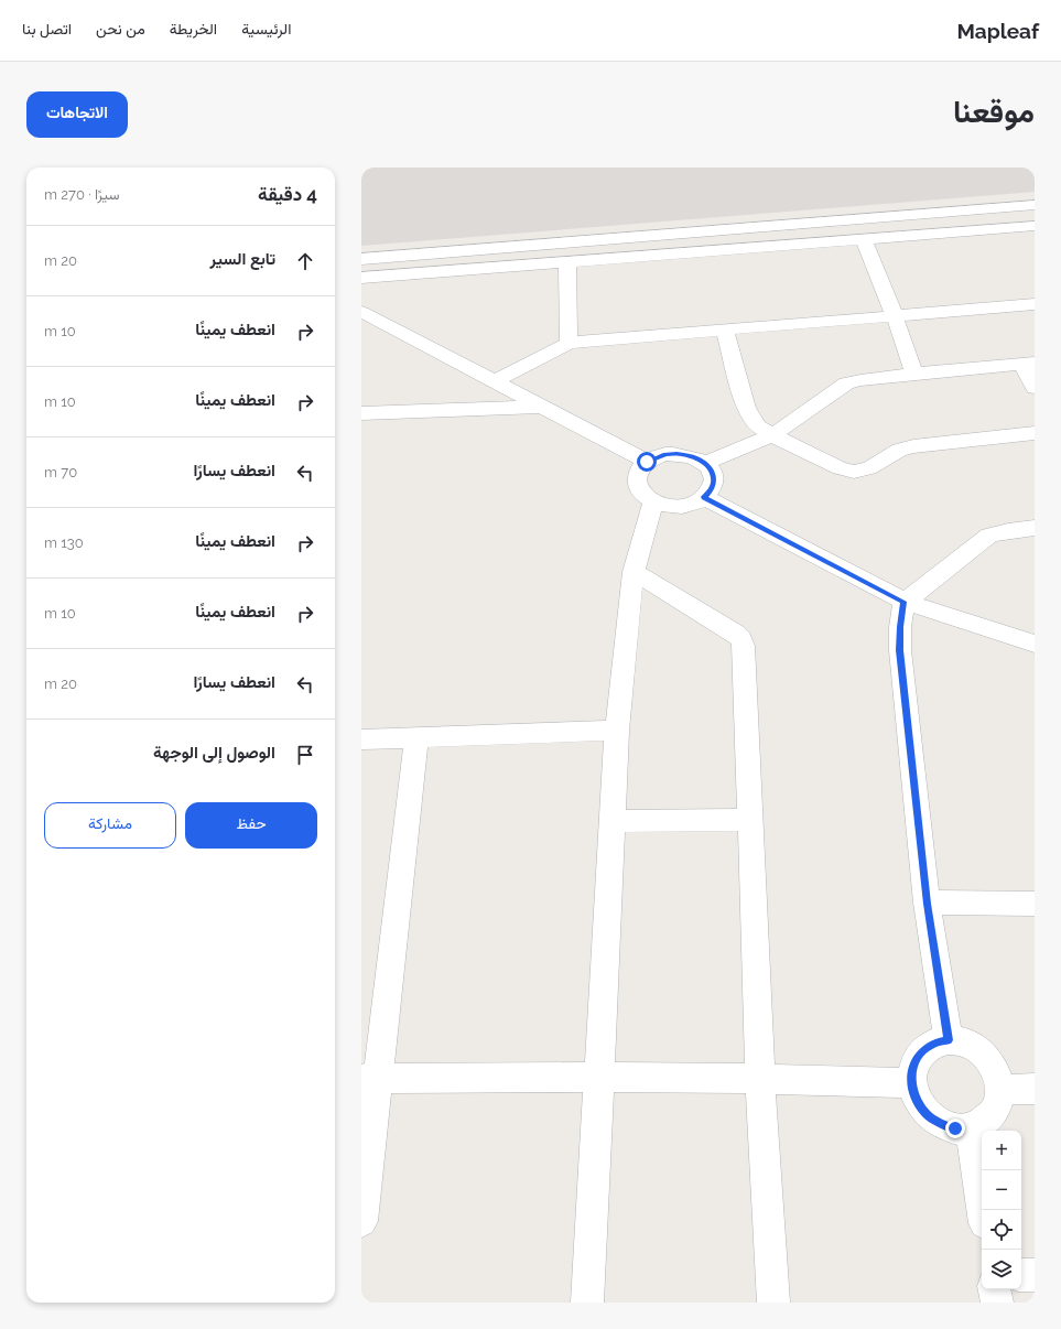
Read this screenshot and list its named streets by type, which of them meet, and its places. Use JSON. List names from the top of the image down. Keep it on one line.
{"page":{"header":"Mapleaf","nav":["الرئيسية","الخريطة","من نحن","اتصل بنا"],"title":"موقعنا","buttons":["الاتجاهات",["حفظ","مشاركة"]],"heading":["4 دقيقة","سيرًا · 270 m"],"list":[["تابع السير","20 m"],["انعطف يمينًا","10 m"],["انعطف يمينًا","10 m"],["انعطف يسارًا","70 m"],["انعطف يمينًا","130 m"],["انعطف يمينًا","10 m"],["انعطف يسارًا","20 m"],"الوصول إلى الوجهة"],"map_buttons":["+","−"]}}
